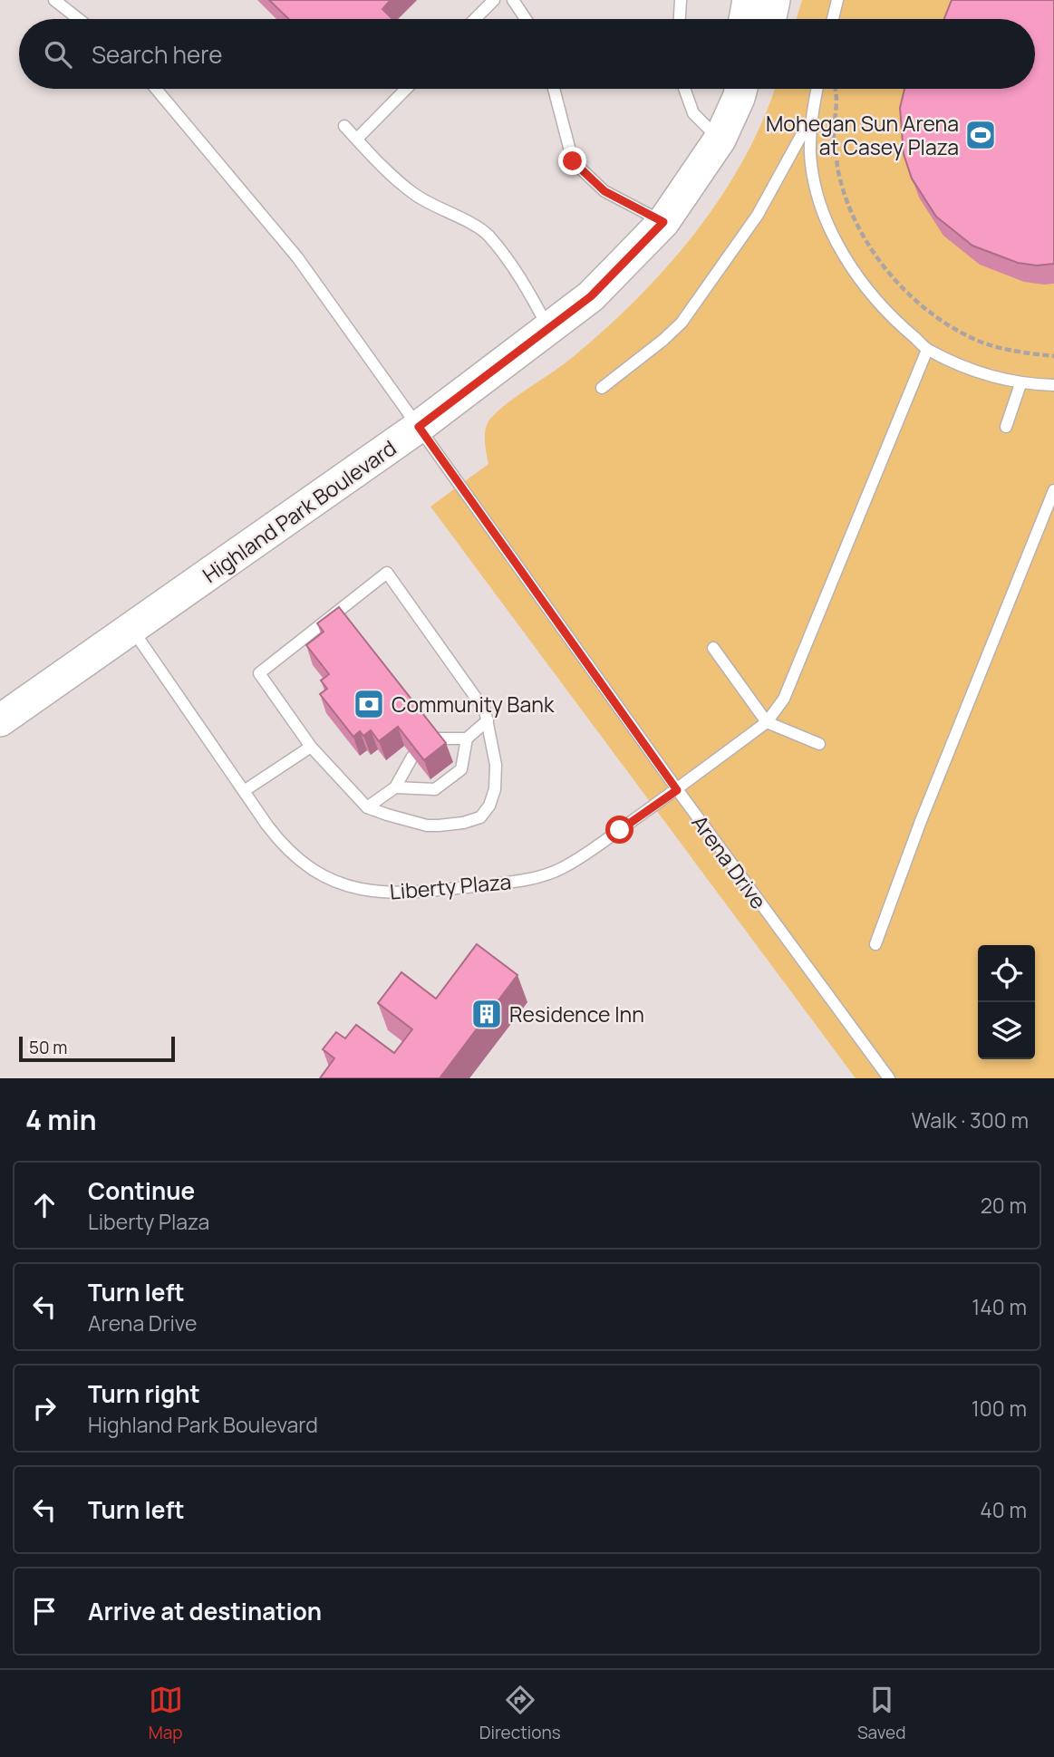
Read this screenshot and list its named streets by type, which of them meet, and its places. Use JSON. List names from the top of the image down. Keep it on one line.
{"streets":{"main road":["Highland Park Boulevard"],"lane":["Arena Drive","Liberty Plaza"]},"crossings":[["Highland Park Boulevard","Arena Drive"],["Highland Park Boulevard","Liberty Plaza"],["Arena Drive","Liberty Plaza"]],"places":{"sports":["Mohegan Sun Arena at Casey Plaza"],"bank":["Community Bank"],"building":["Residence Inn"]},"scale_bar":"50 m","page":{"search":"Search here","scale":"50 m","heading":["4 min","Walk · 300 m"],"list":[["Continue","Liberty Plaza","20 m"],["Turn left","Arena Drive","140 m"],["Turn right","Highland Park Boulevard","100 m"],["Turn left","40 m"],"Arrive at destination"],"nav":["Map","Directions","Saved"]}}
